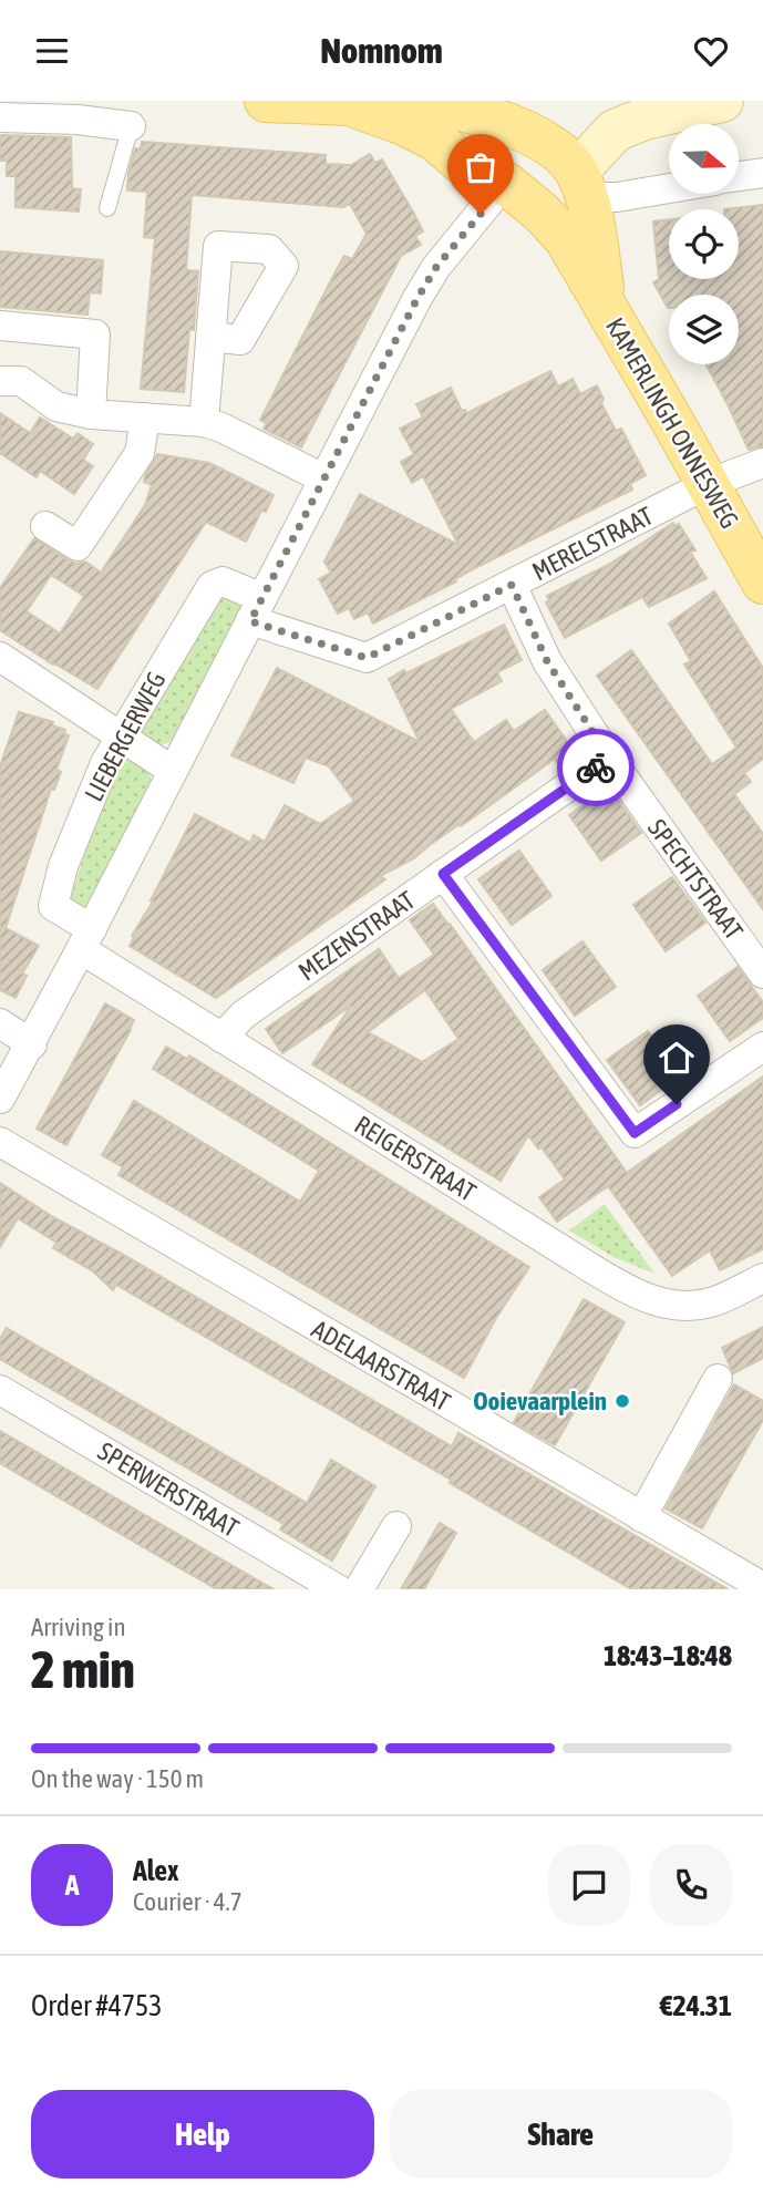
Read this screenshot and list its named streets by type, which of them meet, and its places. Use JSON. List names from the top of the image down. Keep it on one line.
{"streets":{"main road":["KAMERLINGH ONNESWEG"],"street":["MERELSTRAAT","LIEBERGERWEG","SPECHTSTRAAT","MEZENSTRAAT","REIGERSTRAAT","ADELAARSTRAAT","SPERWERSTRAAT"]},"crossings":[["KAMERLINGH ONNESWEG","MERELSTRAAT"],["MERELSTRAAT","LIEBERGERWEG"],["MERELSTRAAT","SPECHTSTRAAT"],["LIEBERGERWEG","REIGERSTRAAT"],["SPECHTSTRAAT","MEZENSTRAAT"],["MEZENSTRAAT","REIGERSTRAAT"]],"places":["Ooievaarplein"],"north":"right","page":{"header":"Nomnom","heading":["2 min","Arriving in","18:43–18:48"],"panel":["Alex","Courier · 4.7","Order #4753","€24.31"],"bar":"On the way · 150 m","round":"A","buttons":["Help","Share"]}}
